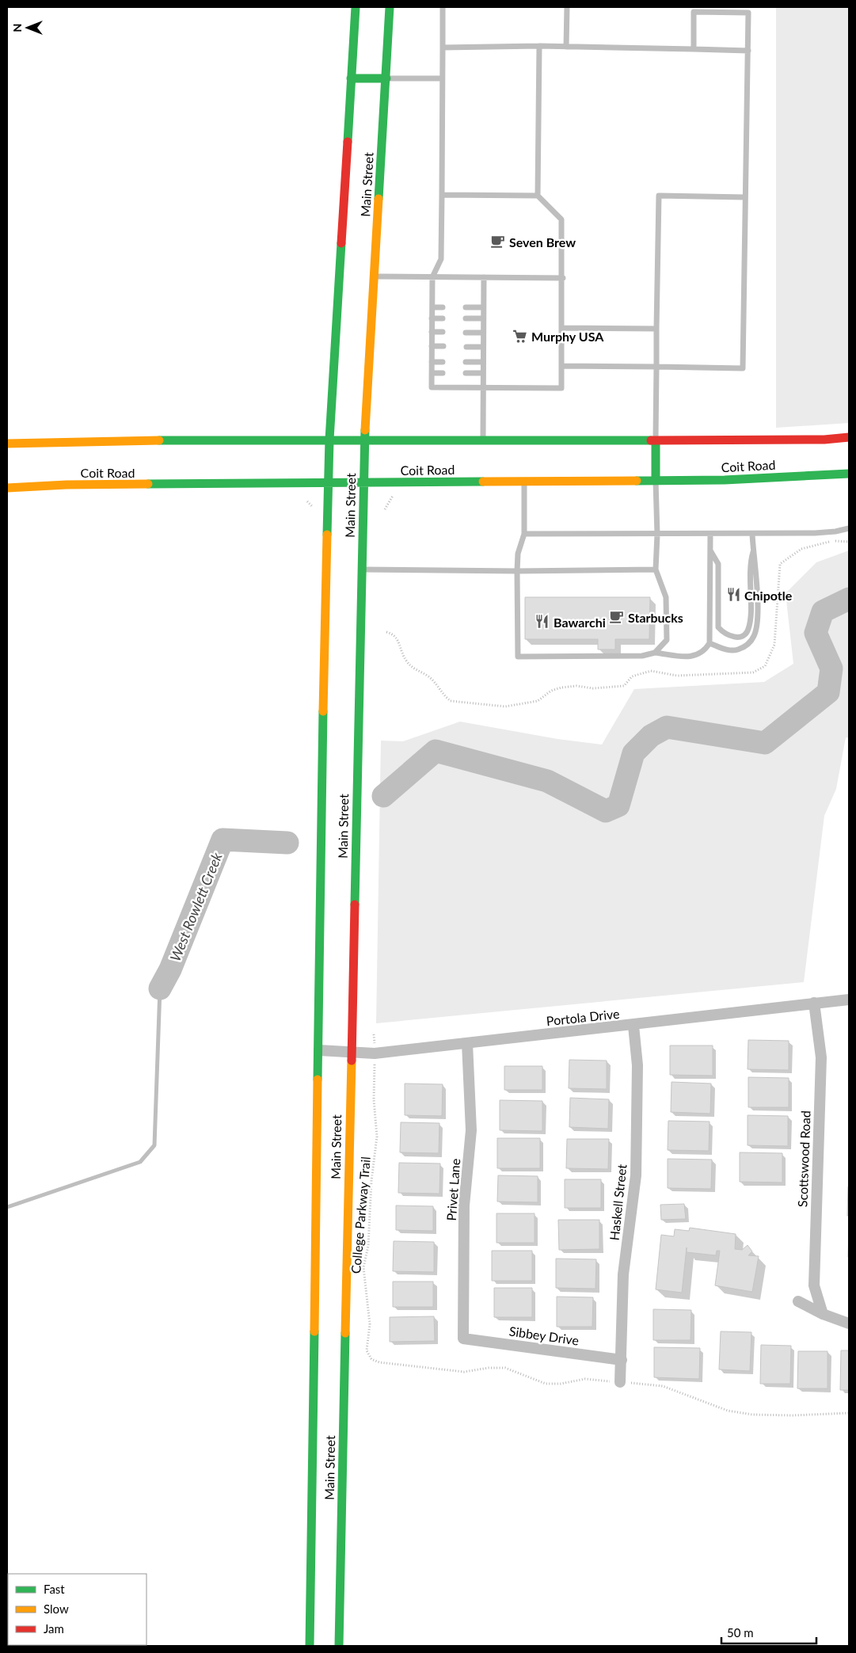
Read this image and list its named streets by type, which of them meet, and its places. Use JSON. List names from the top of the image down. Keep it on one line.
{"streets":{"main road":["Main Street","Coit Road"],"street":["Portola Drive","Scottswood Road","Privet Lane","Haskell Street","Sibbey Drive"],"path":["College Parkway Trail"]},"crossings":[["Main Street","Coit Road"],["Main Street","Portola Drive"],["Portola Drive","Scottswood Road"],["Portola Drive","Privet Lane"],["Portola Drive","Haskell Street"],["Portola Drive","College Parkway Trail"],["Privet Lane","Sibbey Drive"],["Haskell Street","College Parkway Trail"],["Haskell Street","Sibbey Drive"]],"water":["West Rowlett Creek"],"places":{"cafe":["Seven Brew","Starbucks"],"supermarket":["Murphy USA"],"restaurant":["Chipotle","Bawarchi"]},"legend":["Fast","Slow","Jam"],"scale_bar":"50 m","north":"left"}
